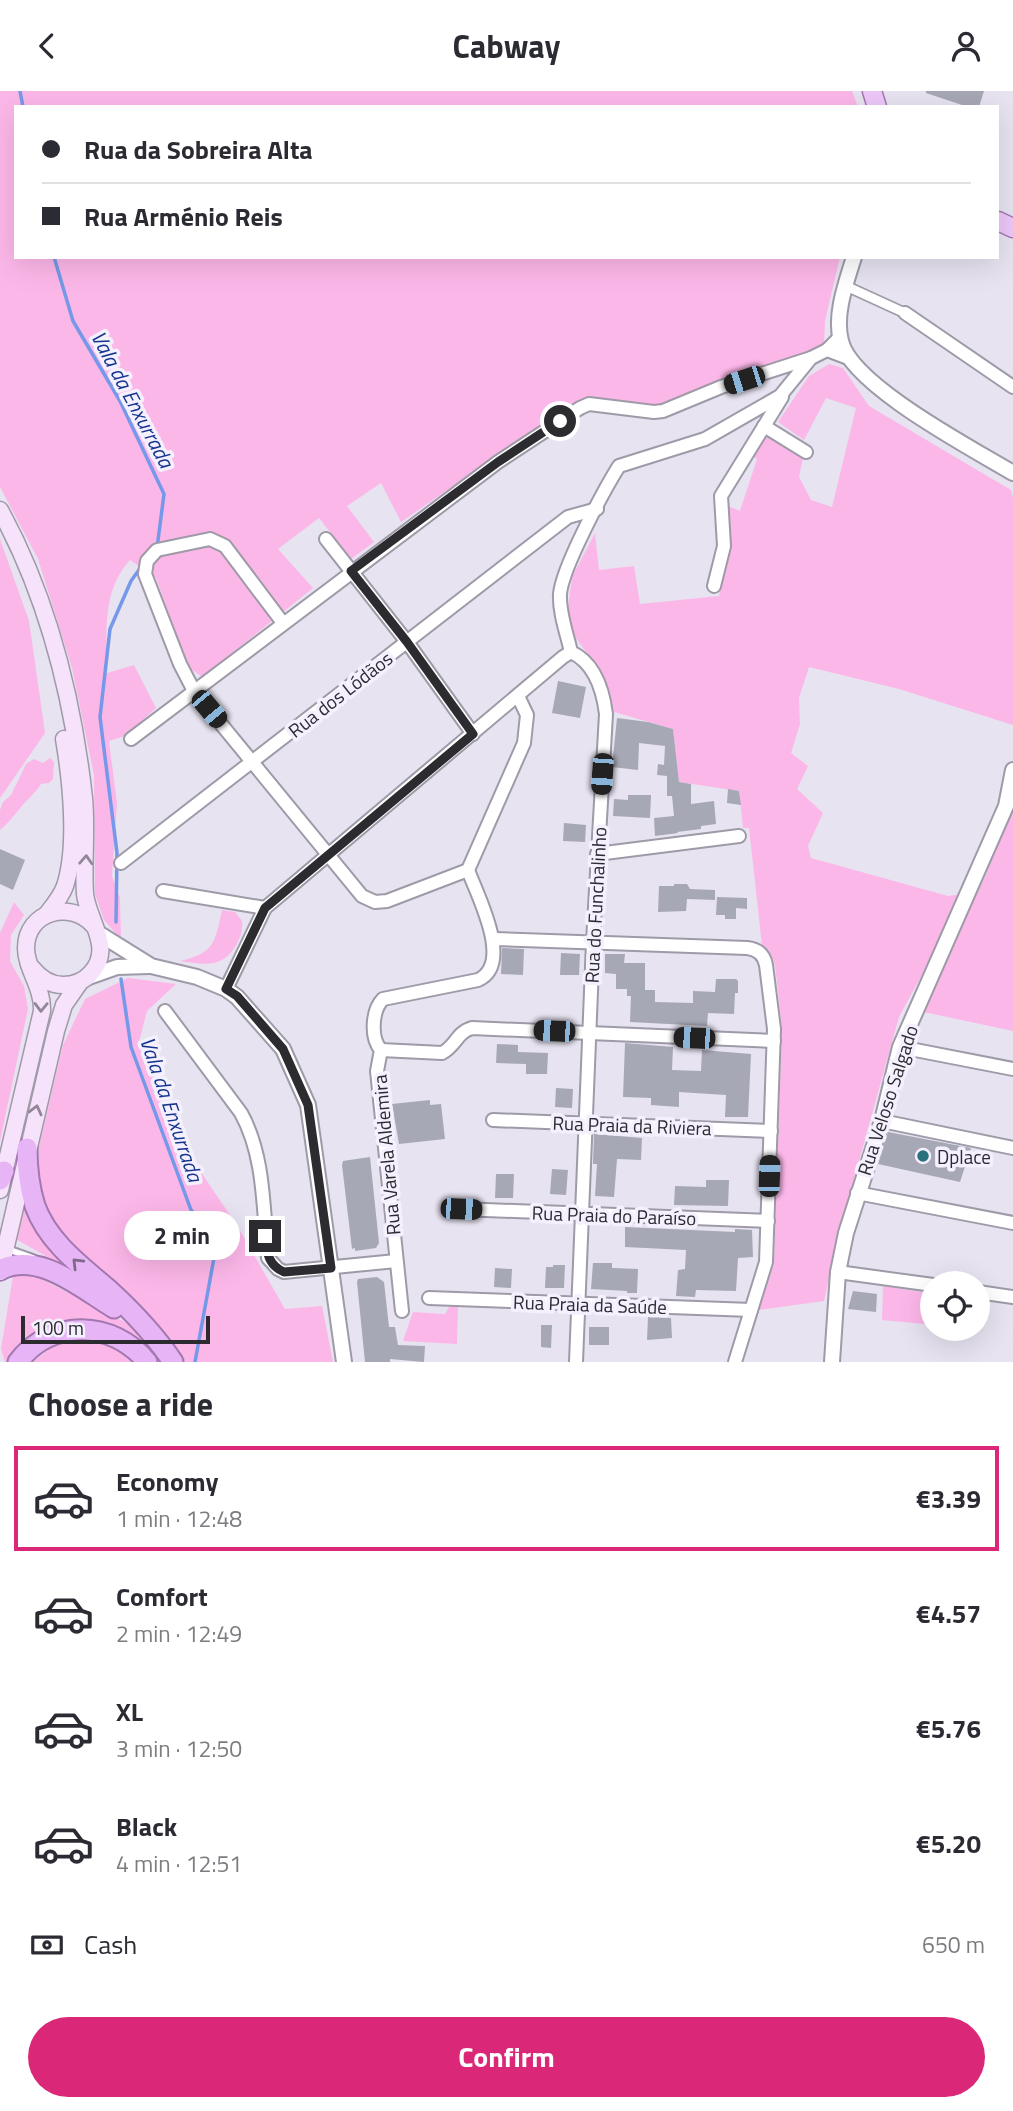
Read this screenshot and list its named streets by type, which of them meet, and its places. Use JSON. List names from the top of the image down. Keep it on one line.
{"streets":{"street":["Rua dos Lódãos","Rua do Funchalinho","Rua Veloso Salgado","Rua Praia da Riviera","Rua Varela Aldemira","Rua Praia do Paraíso","Rua Praia da Saúde"]},"crossings":[["Rua do Funchalinho","Rua Praia da Riviera"],["Rua do Funchalinho","Rua Praia do Paraíso"],["Rua do Funchalinho","Rua Praia da Saúde"]],"water":["Vala da Enxurrada"],"places":["Dplace"],"scale_bar":"100 m","page":{"header":"Cabway","banner":["Rua da Sobreira Alta","Rua Arménio Reis"],"bubble":"2 min","scale":"100 m","heading":"Choose a ride","list":[{"name":"Economy","note":"1 min · 12:48","value":"€3.39"},{"name":"Comfort","note":"2 min · 12:49","value":"€4.57"},{"name":"XL","note":"3 min · 12:50","value":"€5.76"},{"name":"Black","note":"4 min · 12:51","value":"€5.20"}],"pay":["Cash","650 m"],"buttons":"Confirm"}}
